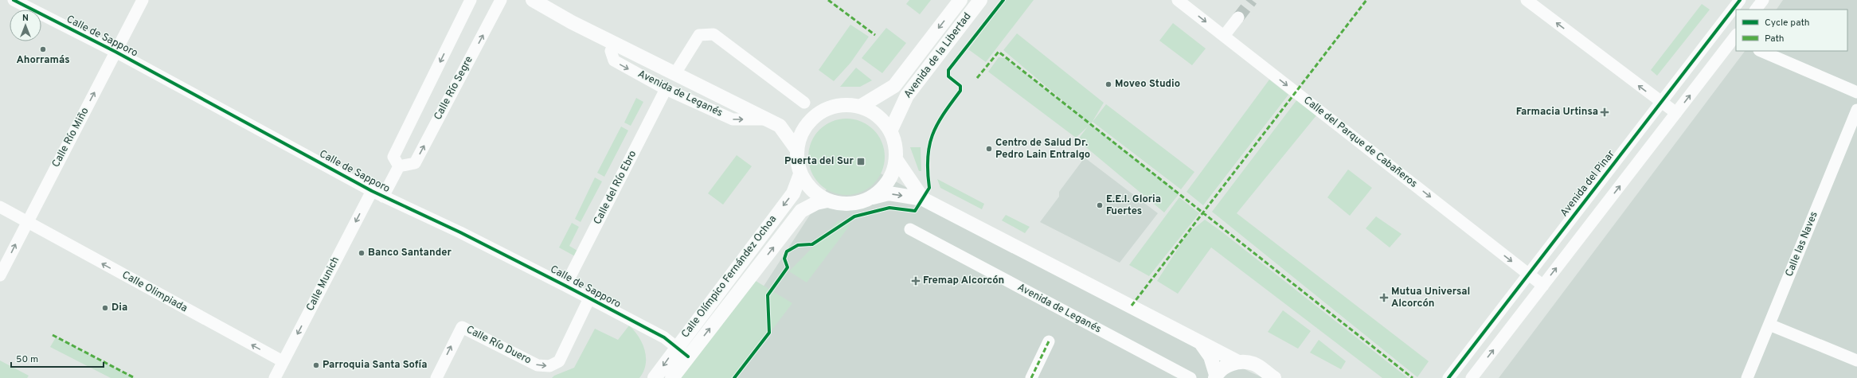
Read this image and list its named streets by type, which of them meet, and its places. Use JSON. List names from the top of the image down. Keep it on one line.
{"streets":{"street":["Calle de Sapporo","Avenida de la Libertad","Calle Río Segre","Avenida de Leganés","Calle Río Miño","Calle del Parque de Cabañeros","Avenida del Pinar","Calle del Río Ebro","Calle las Naves","Calle Olímpico Fernández Ochoa","Calle Munich","Calle Olimpiada","Calle Río Duero"]},"crossings":[["Calle de Sapporo","Calle Río Miño"],["Calle de Sapporo","Calle del Río Ebro"],["Calle de Sapporo","Calle Olímpico Fernández Ochoa"],["Calle de Sapporo","Calle Munich"],["Calle de Sapporo","Calle Río Duero"],["Avenida de la Libertad","Avenida de Leganés"],["Avenida de la Libertad","Calle Olímpico Fernández Ochoa"],["Avenida de Leganés","Calle del Río Ebro"],["Avenida de Leganés","Calle Olímpico Fernández Ochoa"],["Calle Río Miño","Calle Olimpiada"],["Calle del Parque de Cabañeros","Avenida del Pinar"],["Calle Munich","Calle Olimpiada"]],"one_way":["Calle Río Miño","Calle del Parque de Cabañeros","Calle Munich","Calle Olimpiada"],"places":{"other":["Ahorramás","Moveo Studio","Centro de Salud Dr. Pedro Lain Entralgo","E.E.I. Gloria Fuertes","Banco Santander","Dia","Parroquia Santa Sofía"],"health":["Farmacia Urtinsa","Fremap Alcorcón","Mutua Universal Alcorcón"],"transit":["Puerta del Sur"]},"legend":["Cycle path","Path"],"scale_bar":"50 m","north":"top"}
